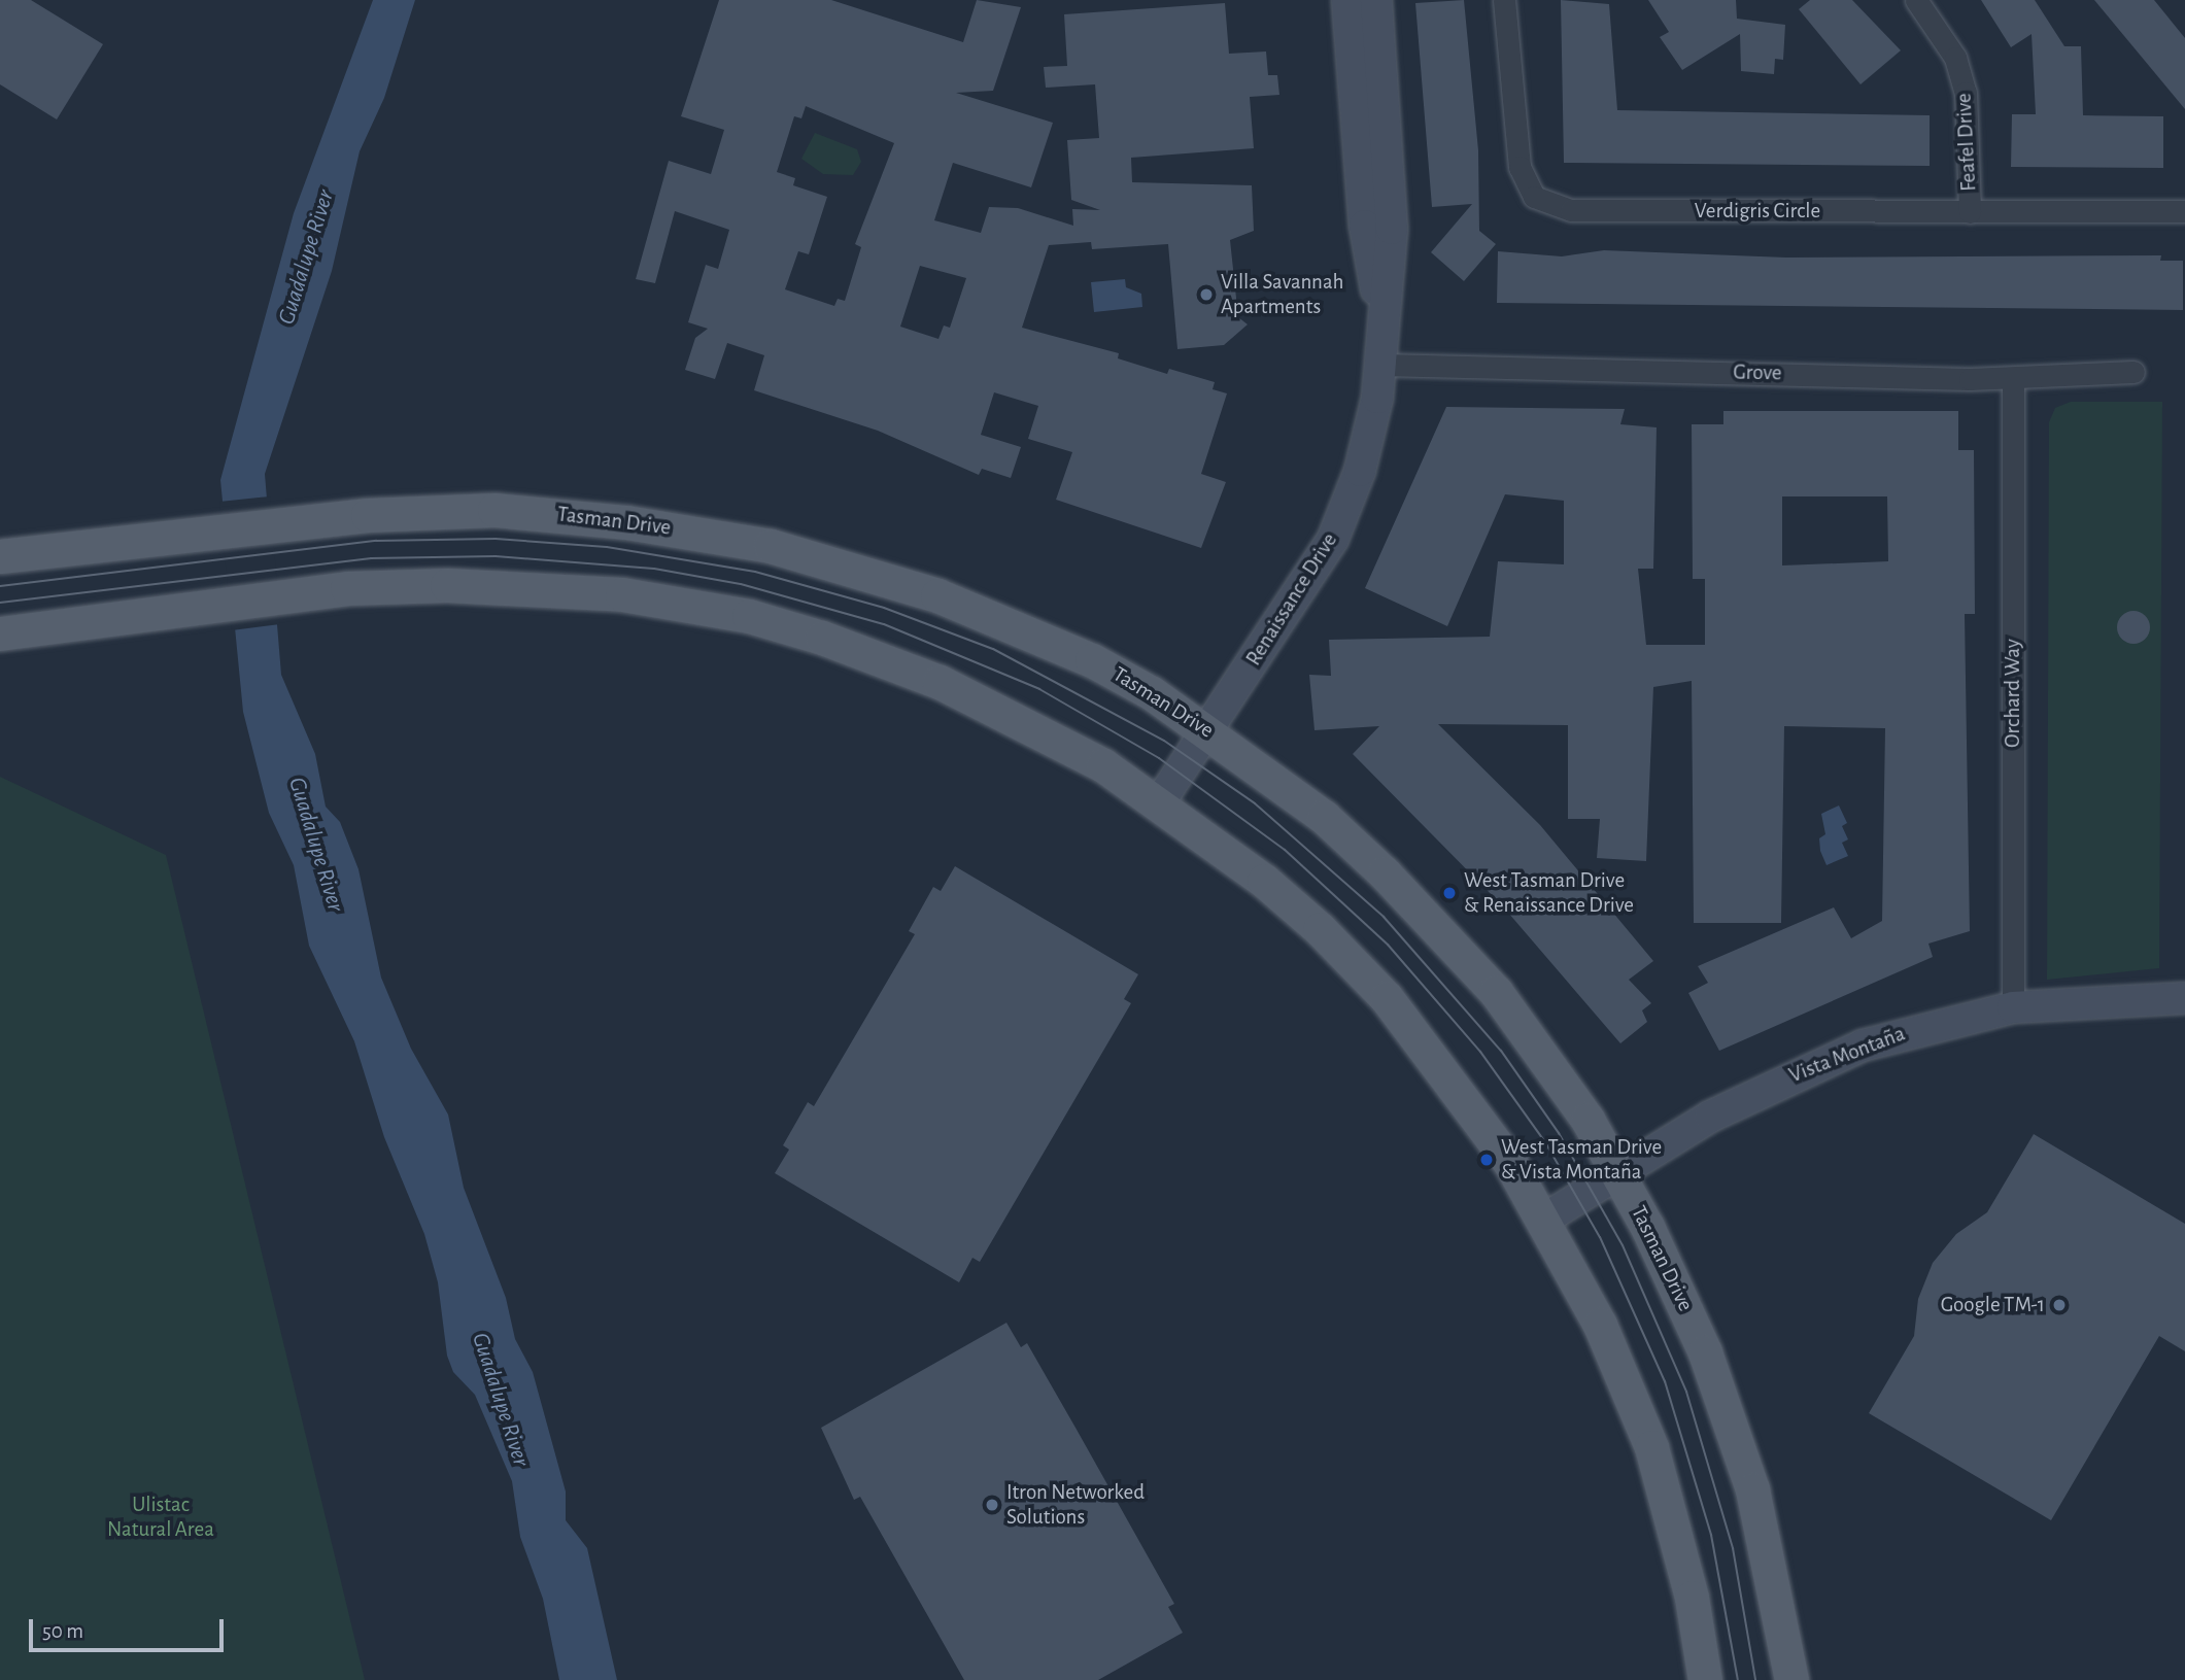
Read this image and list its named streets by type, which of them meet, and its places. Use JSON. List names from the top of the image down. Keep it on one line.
{"streets":{"main road":["Tasman Drive"],"street":["Feafel Drive","Verdigris Circle","Grove","Renaissance Drive","Orchard Way","Vista Montaña"]},"crossings":[["Feafel Drive","Verdigris Circle"],["Grove","Renaissance Drive"],["Grove","Orchard Way"],["Tasman Drive","Renaissance Drive"],["Tasman Drive","Vista Montaña"],["Orchard Way","Vista Montaña"]],"water":["Guadalupe River"],"parks":["Ulistac Natural Area"],"places":["Villa Savannah Apartments","West Tasman Drive & Renaissance Drive","West Tasman Drive & Vista Montaña","Google TM-1","Itron Networked Solutions"],"scale_bar":"50 m"}
